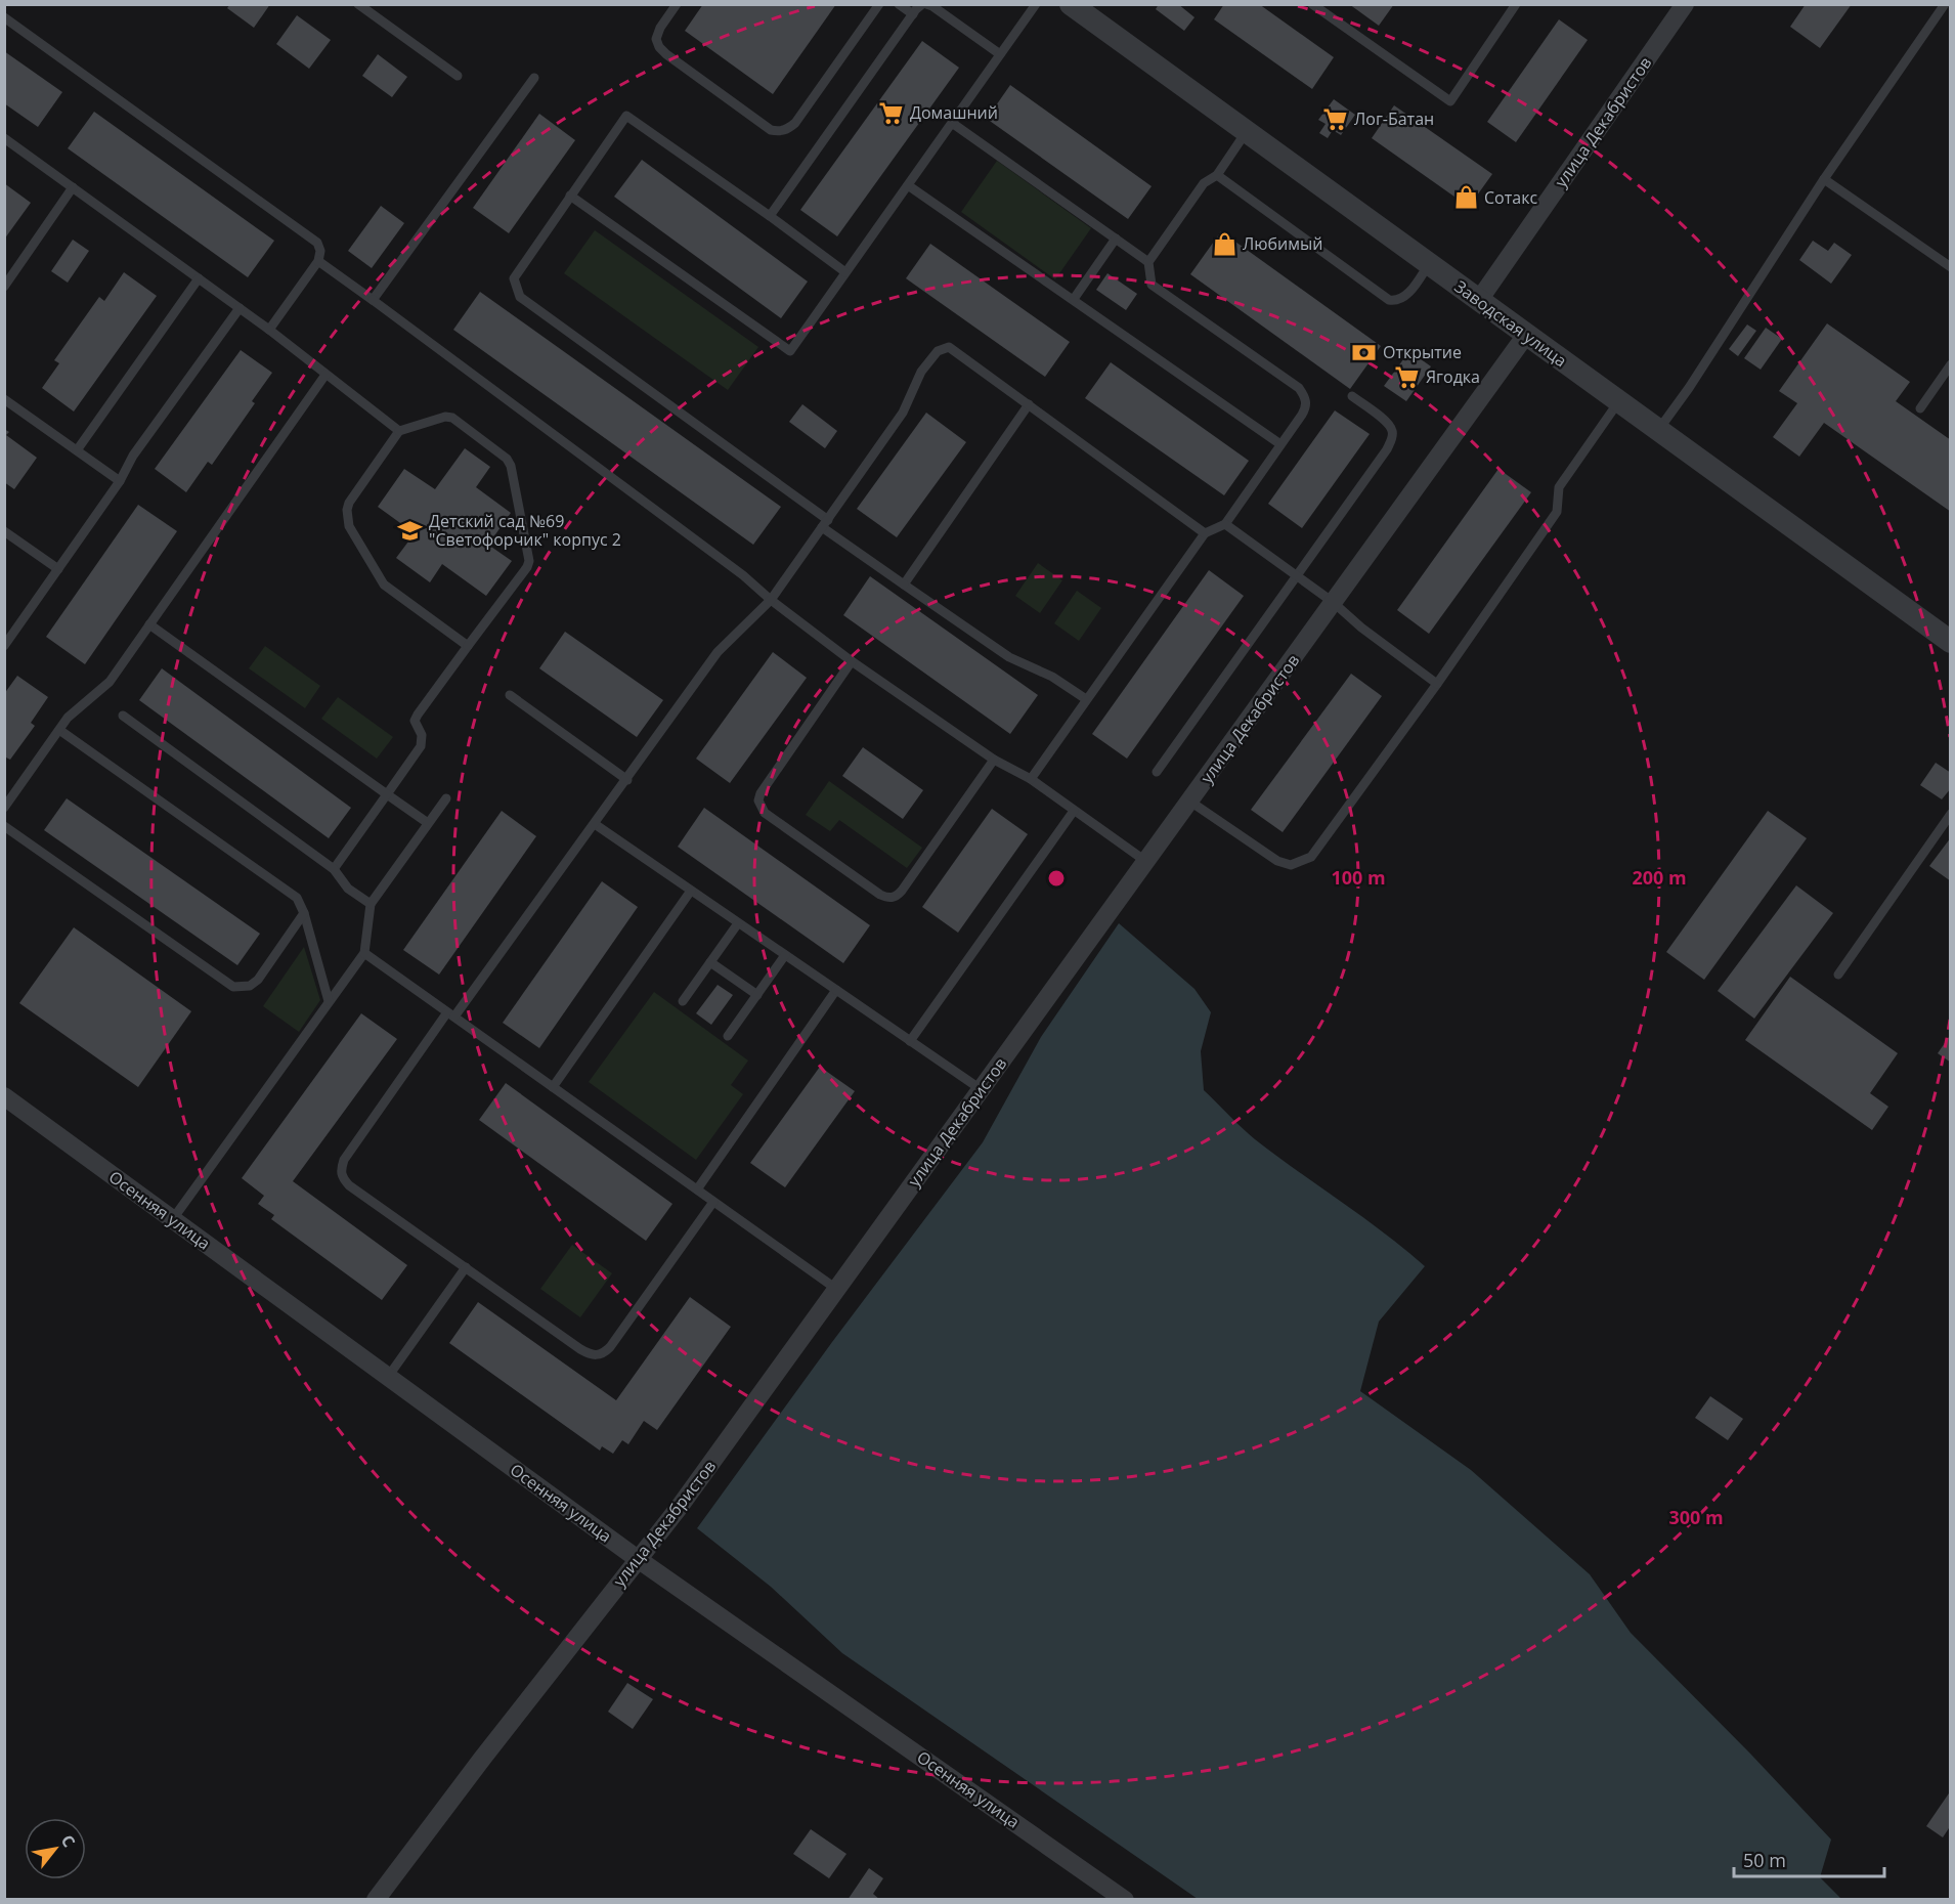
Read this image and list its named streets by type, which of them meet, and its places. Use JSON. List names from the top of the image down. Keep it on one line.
{"streets":{"street":["улица Декабристов","Заводская улица","Осенняя улица"]},"crossings":[["улица Декабристов","Заводская улица"],["улица Декабристов","Осенняя улица"]],"places":{"supermarket":["Домашний","Лог-Батан","Ягодка"],"shop":["Сотакс","Любимый"],"bank":["Открытие"],"school or university":["Детский сад №69 \"Светофорчик\" корпус 2"]},"scale_bar":"50 m","north":"top right","rings":["100 m","200 m","300 m"]}
